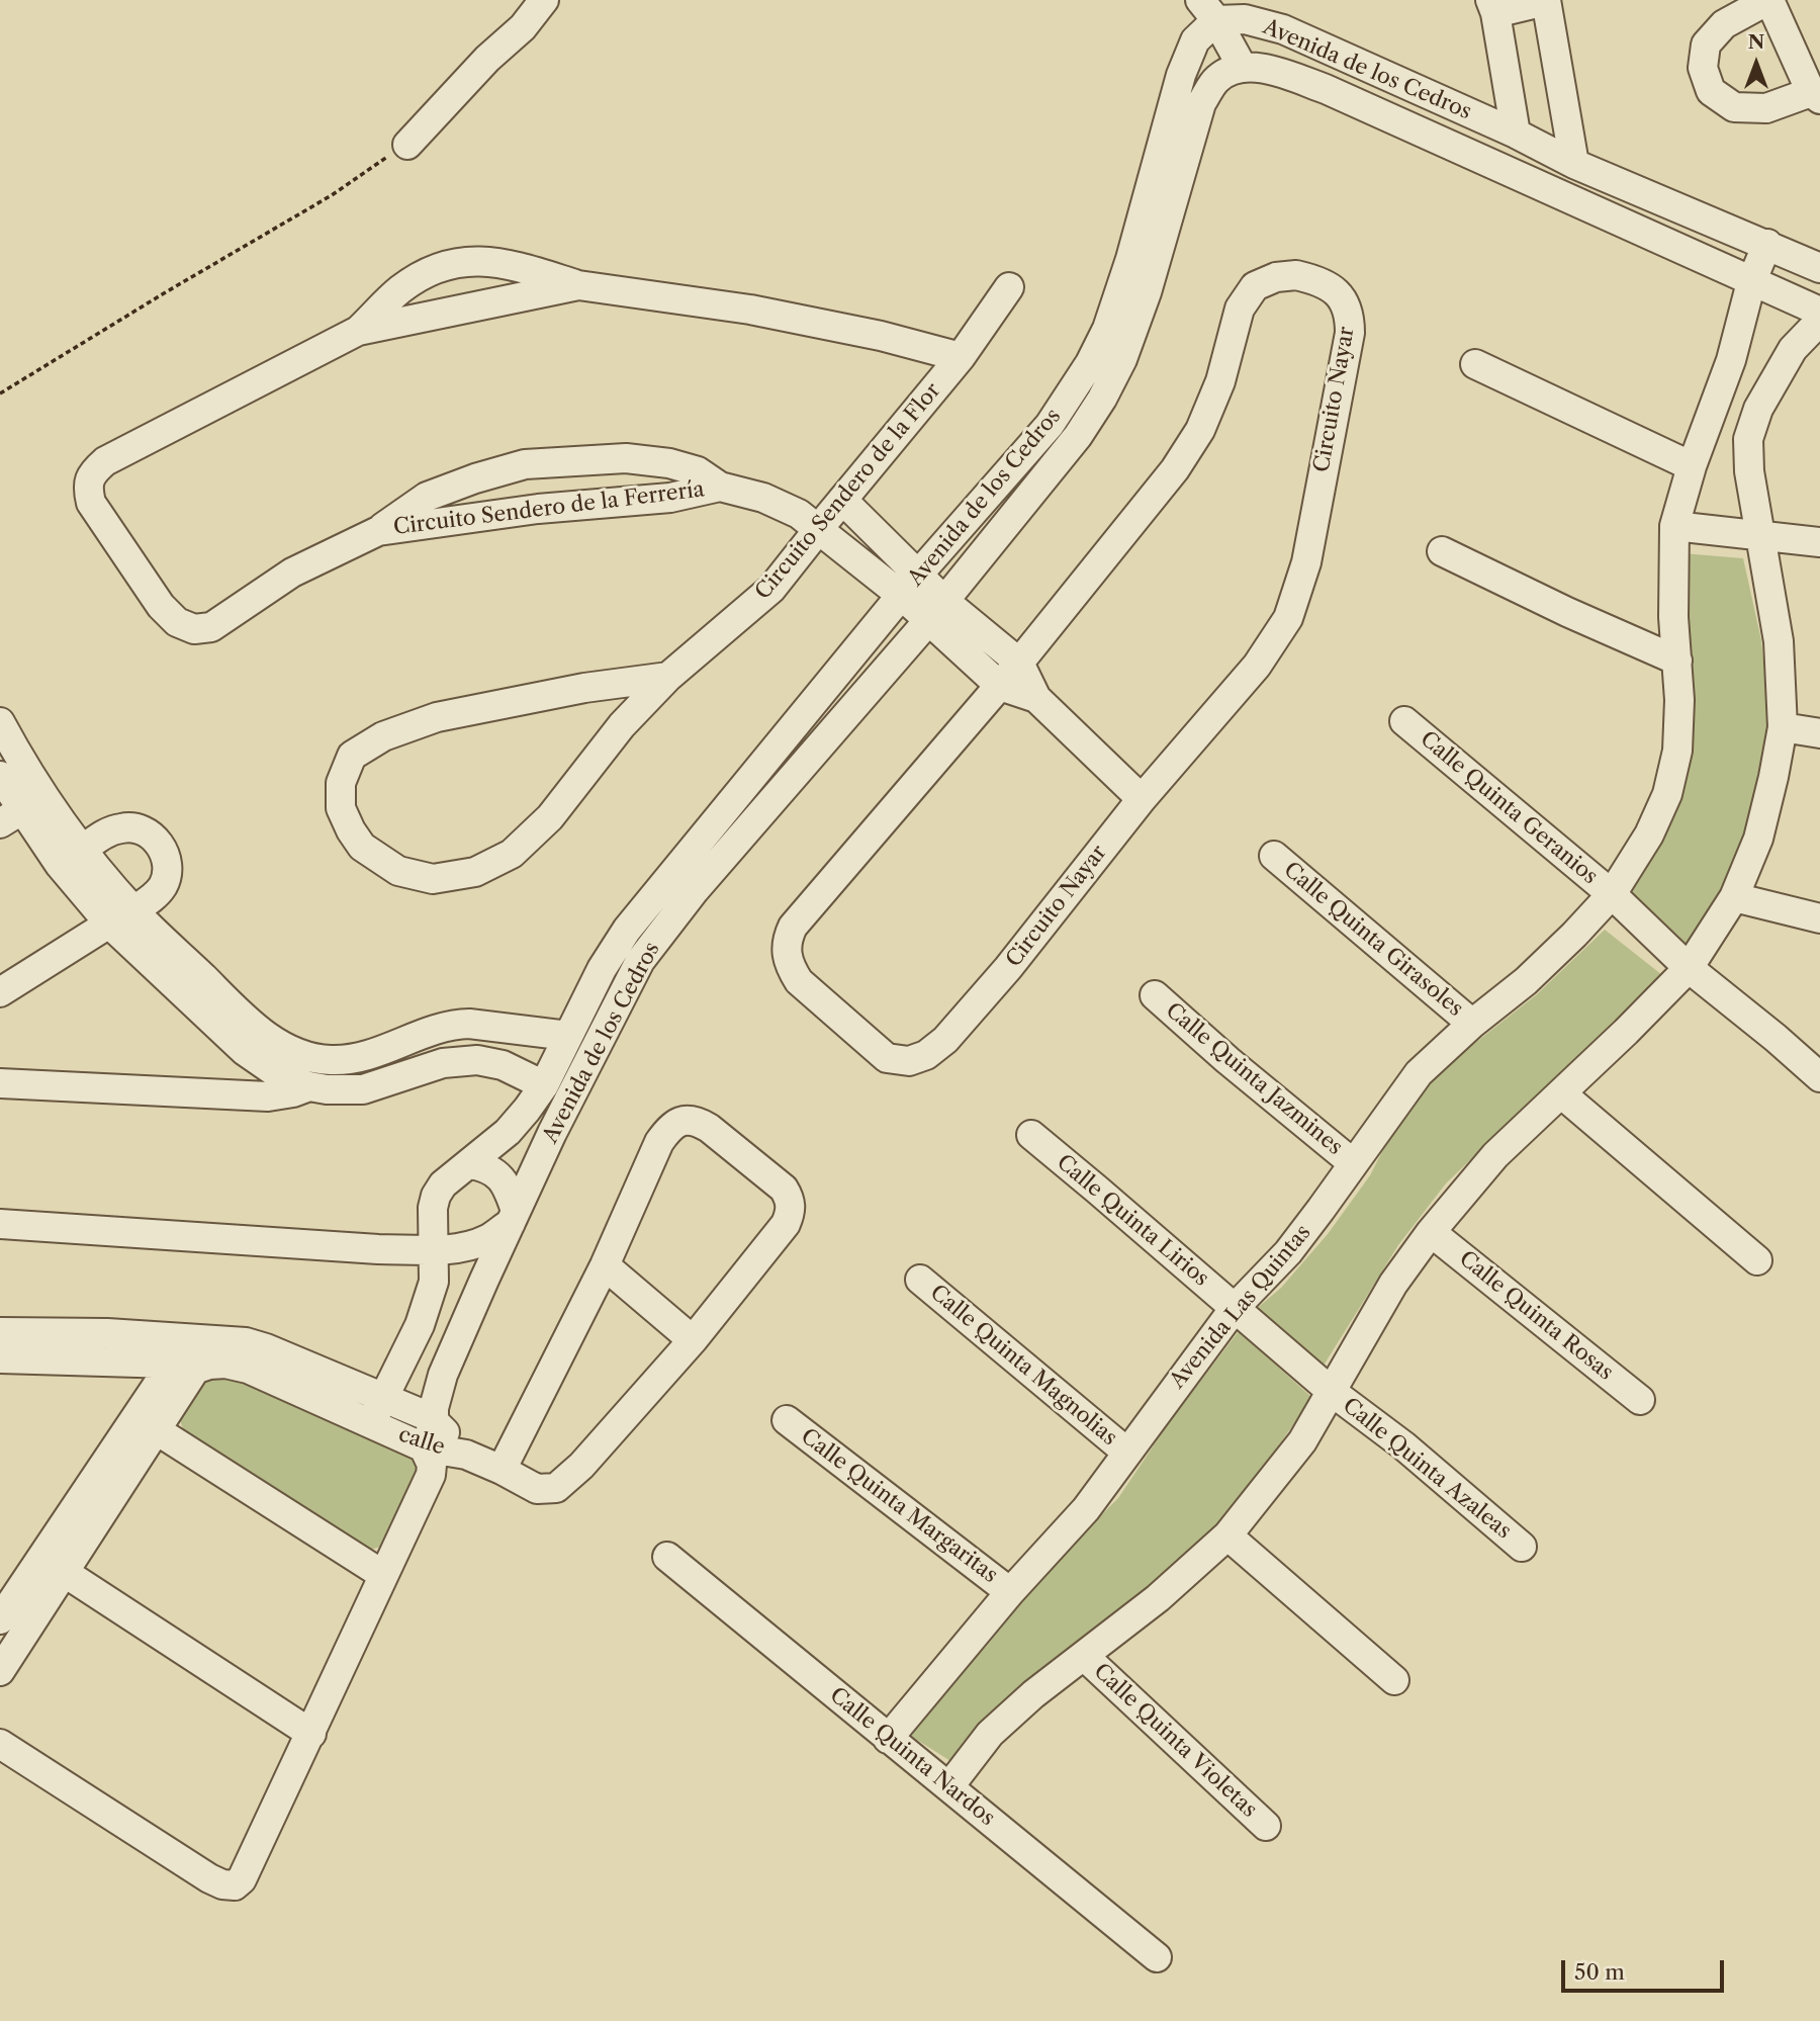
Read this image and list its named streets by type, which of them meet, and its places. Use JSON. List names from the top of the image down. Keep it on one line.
{"streets":{"street":["Avenida de los Cedros","Circuito Nayar","Circuito Sendero de la Flor","Circuito Sendero de la Ferrería","Calle Quinta Geranios","Calle Quinta Girasoles","Calle Quinta Jazmines","Calle Quinta Lirios","Avenida Las Quintas","Calle Quinta Rosas","Calle Quinta Magnolias","calle","Calle Quinta Azaleas","Calle Quinta Margaritas","Calle Quinta Violetas","Calle Quinta Nardos"]},"crossings":[["Avenida de los Cedros","Circuito Sendero de la Ferrería"],["Avenida de los Cedros","Avenida Las Quintas"],["Avenida de los Cedros","calle"],["Circuito Sendero de la Flor","Circuito Sendero de la Ferrería"],["Calle Quinta Geranios","Avenida Las Quintas"],["Calle Quinta Girasoles","Avenida Las Quintas"],["Calle Quinta Jazmines","Avenida Las Quintas"],["Calle Quinta Lirios","Avenida Las Quintas"],["Calle Quinta Lirios","Calle Quinta Azaleas"],["Avenida Las Quintas","Calle Quinta Magnolias"],["Avenida Las Quintas","Calle Quinta Margaritas"],["Avenida Las Quintas","Calle Quinta Nardos"]],"scale_bar":"50 m","north":"top"}
